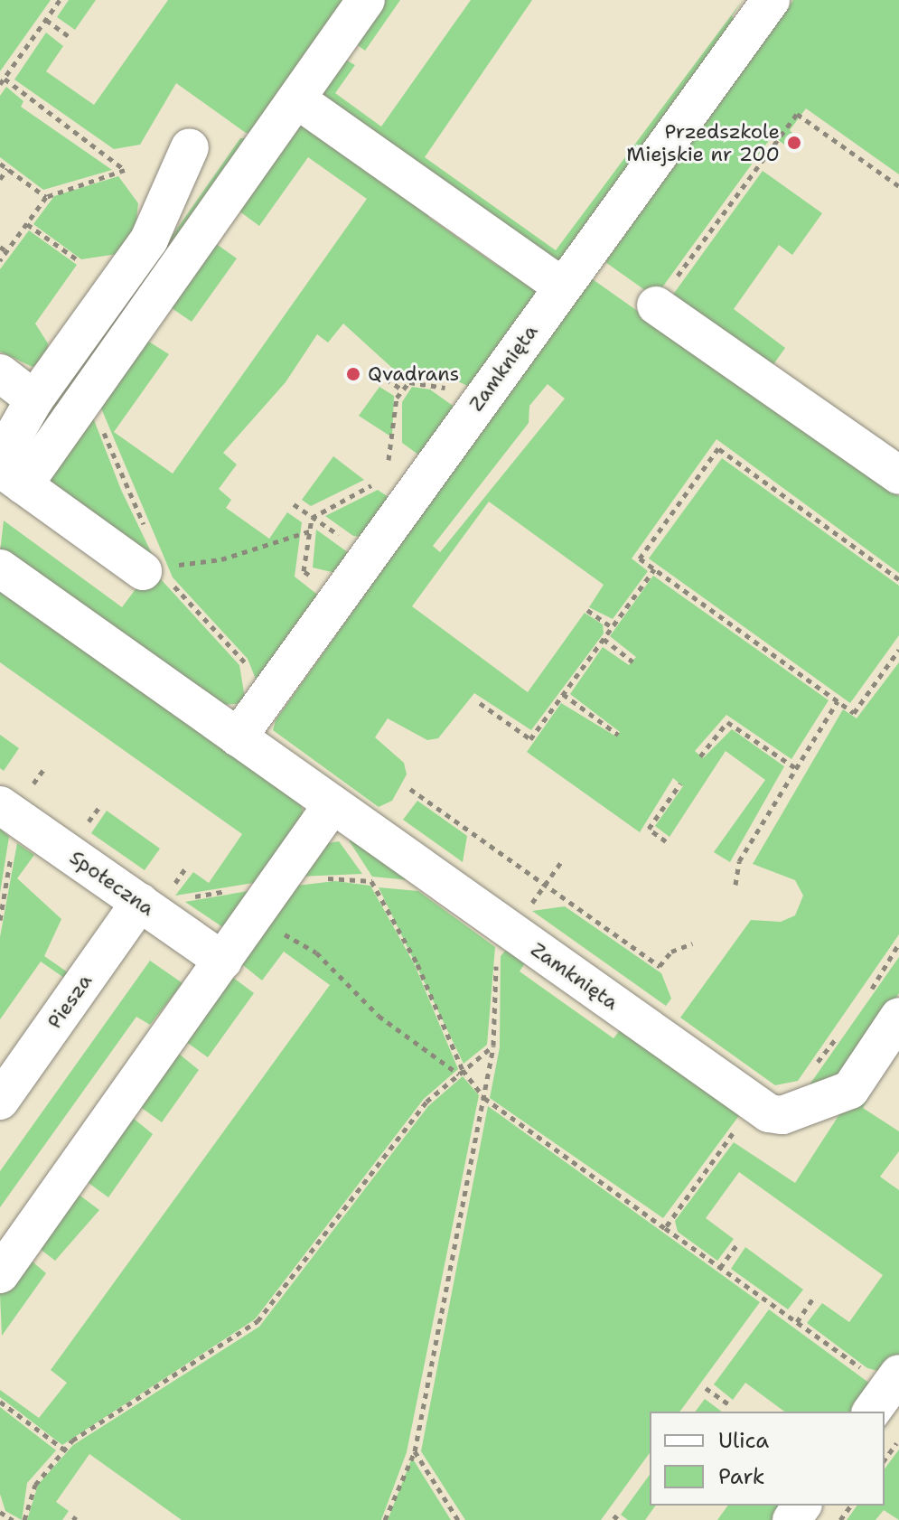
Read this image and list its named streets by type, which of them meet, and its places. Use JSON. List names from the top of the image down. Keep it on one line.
{"streets":{"street":["Zamknięta","Społeczna","Piesza"]},"crossings":[["Społeczna","Piesza"]],"places":["Przedszkole Miejskie nr 200","Qvadrans"],"legend":["Ulica","Park"]}
